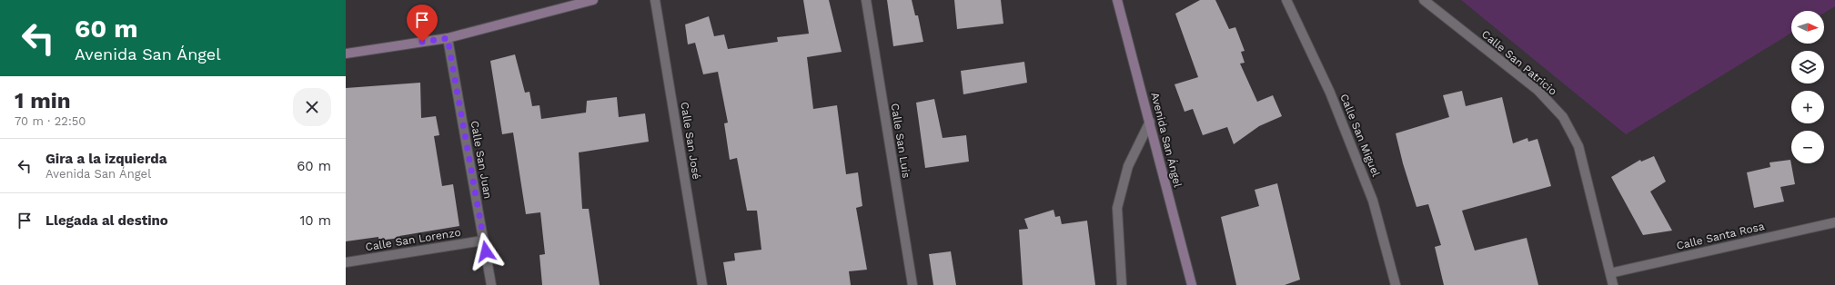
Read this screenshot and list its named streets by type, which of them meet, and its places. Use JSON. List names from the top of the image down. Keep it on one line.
{"streets":{"street":["Calle San Patricio","Calle San Miguel","Avenida San Ángel","Calle San José","Calle San Luis","Calle San Juan","Calle Santa Rosa","Calle San Lorenzo"]},"crossings":[["Calle San Patricio","Calle Santa Rosa"],["Calle San Juan","Calle San Lorenzo"]],"north":"right","page":{"turn":["60 m","Avenida San Ángel"],"map_buttons":["+","−"],"heading":["1 min","70 m · 22:50"],"list":[{"name":"Gira a la izquierda","note":"Avenida San Ángel","value":"60 m"},{"name":"Llegada al destino","value":"10 m"}]}}
